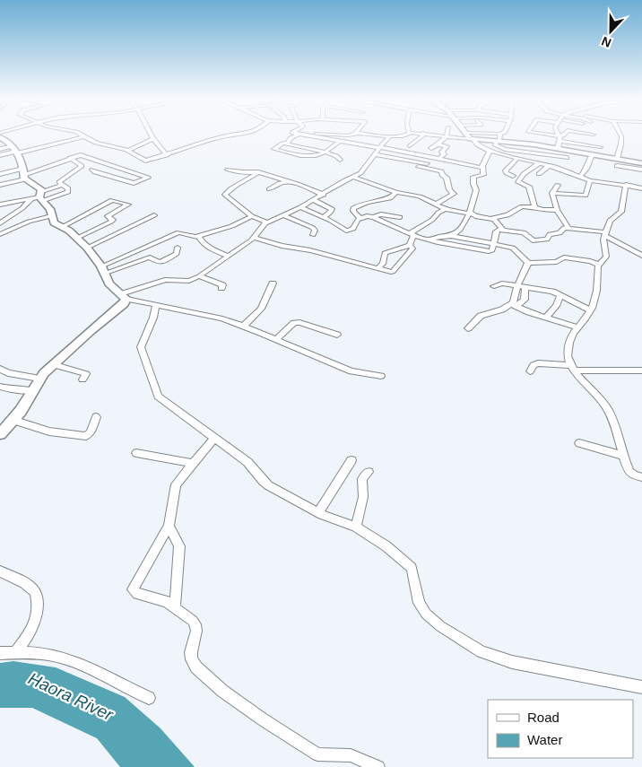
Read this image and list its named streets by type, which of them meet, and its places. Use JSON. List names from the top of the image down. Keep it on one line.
{"water":["Haora River"],"legend":["Road","Water"],"north":"bottom"}
